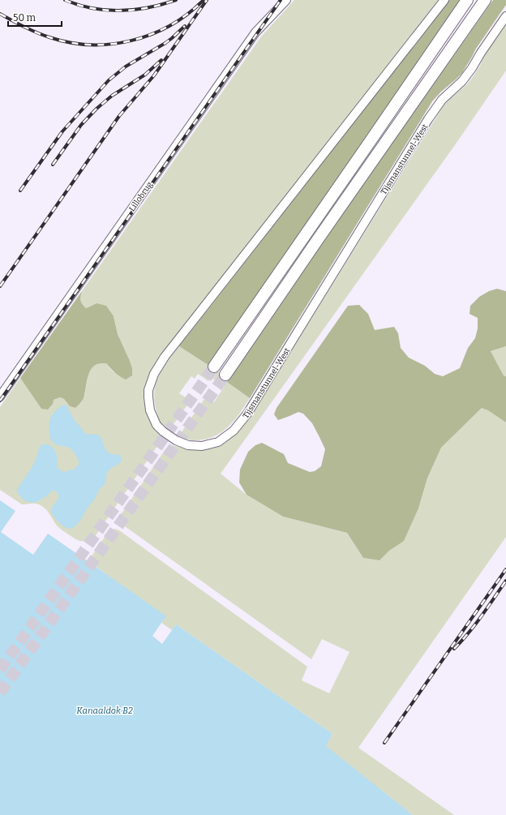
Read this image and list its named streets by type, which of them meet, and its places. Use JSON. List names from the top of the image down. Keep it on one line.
{"streets":{"street":["Tijsmanstunnel-West","Lillobrug"]},"water":["Kanaaldok B2"],"scale_bar":"50 m"}
